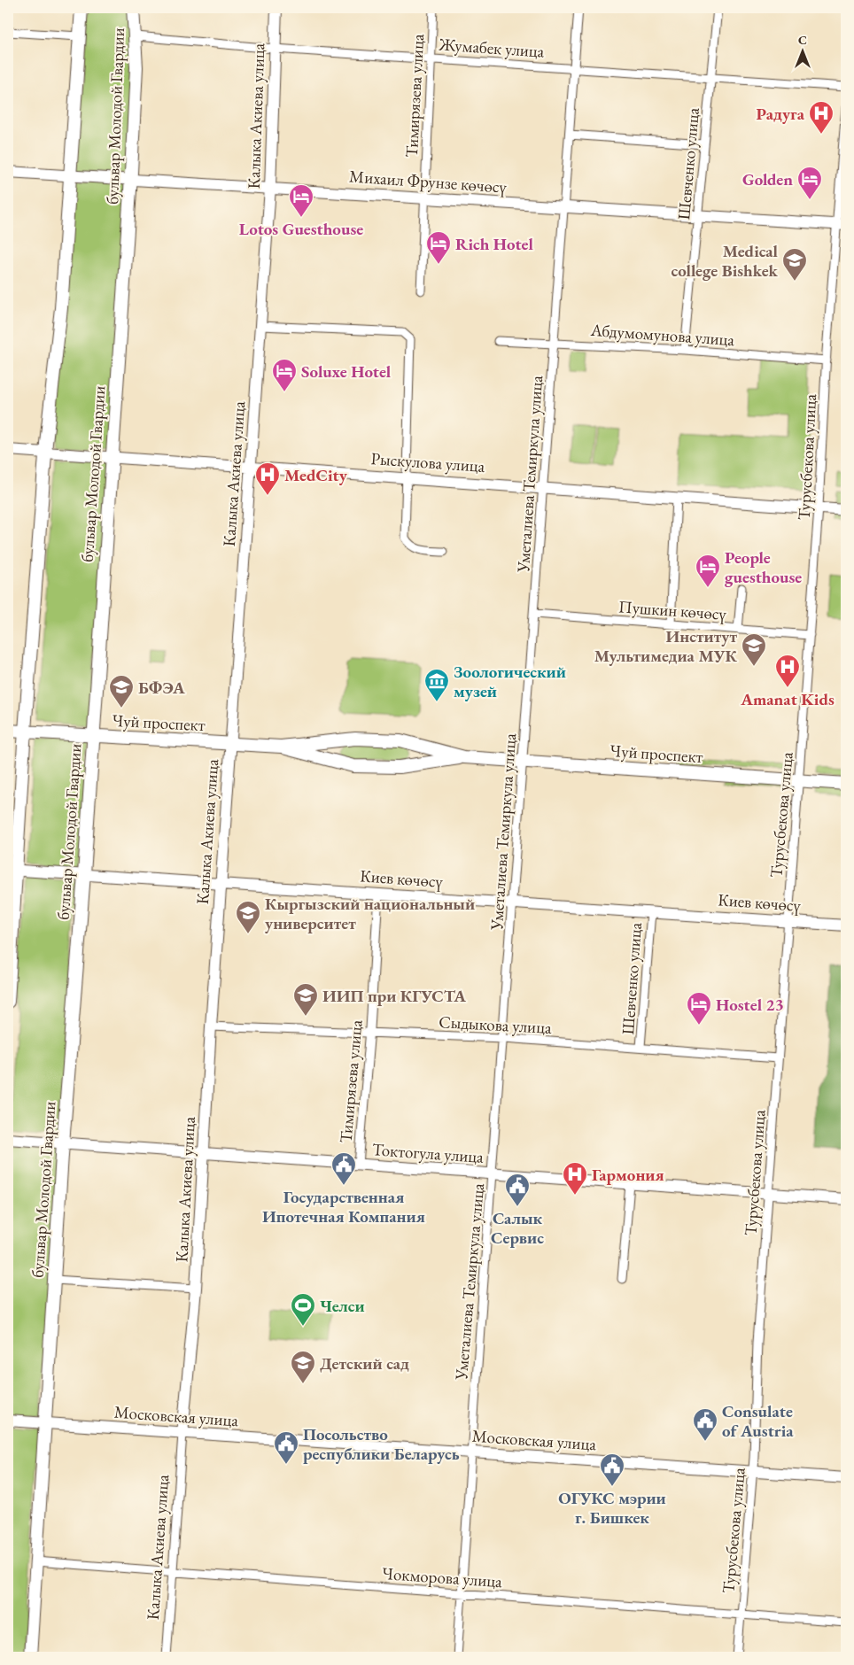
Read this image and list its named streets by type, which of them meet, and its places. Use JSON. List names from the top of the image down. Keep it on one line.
{"streets":{"main road":["бульвар Молодой Гвардии","Калыка Акиева улица","Михаил Фрунзе көчөсү","Рыскулова улица","Чуй проспект","Киев көчөсү","Токтогула улица","Московская улица"],"street":["Жумабек улица","Тимирязева улица","Шевченко улица","Абдумомунова улица","Турусбекова улица","Уметалиева Темиркула улица","Пушкин көчөсү","Сыдыкова улица","Чокморова улица"]},"crossings":[["Жумабек улица","Тимирязева улица"],["Жумабек улица","бульвар Молодой Гвардии"],["Жумабек улица","Калыка Акиева улица"],["Жумабек улица","Шевченко улица"],["Жумабек улица","Уметалиева Темиркула улица"],["Тимирязева улица","Михаил Фрунзе көчөсү"],["Тимирязева улица","Киев көчөсү"],["Тимирязева улица","Сыдыкова улица"],["Тимирязева улица","Токтогула улица"],["бульвар Молодой Гвардии","Михаил Фрунзе көчөсү"],["бульвар Молодой Гвардии","Рыскулова улица"],["бульвар Молодой Гвардии","Чуй проспект"],["бульвар Молодой Гвардии","Киев көчөсү"],["бульвар Молодой Гвардии","Токтогула улица"],["бульвар Молодой Гвардии","Московская улица"],["бульвар Молодой Гвардии","Чокморова улица"],["Калыка Акиева улица","Михаил Фрунзе көчөсү"],["Калыка Акиева улица","Рыскулова улица"],["Калыка Акиева улица","Чуй проспект"],["Калыка Акиева улица","Киев көчөсү"],["Калыка Акиева улица","Сыдыкова улица"],["Калыка Акиева улица","Токтогула улица"],["Калыка Акиева улица","Московская улица"],["Калыка Акиева улица","Чокморова улица"],["Шевченко улица","Михаил Фрунзе көчөсү"],["Шевченко улица","Абдумомунова улица"],["Шевченко улица","Киев көчөсү"],["Шевченко улица","Сыдыкова улица"],["Михаил Фрунзе көчөсү","Турусбекова улица"],["Михаил Фрунзе көчөсү","Уметалиева Темиркула улица"],["Абдумомунова улица","Турусбекова улица"],["Абдумомунова улица","Уметалиева Темиркула улица"],["Турусбекова улица","Рыскулова улица"],["Турусбекова улица","Пушкин көчөсү"],["Турусбекова улица","Чуй проспект"],["Турусбекова улица","Киев көчөсү"],["Турусбекова улица","Сыдыкова улица"],["Турусбекова улица","Токтогула улица"],["Турусбекова улица","Московская улица"],["Турусбекова улица","Чокморова улица"],["Рыскулова улица","Уметалиева Темиркула улица"],["Уметалиева Темиркула улица","Пушкин көчөсү"],["Уметалиева Темиркула улица","Чуй проспект"],["Уметалиева Темиркула улица","Киев көчөсү"],["Уметалиева Темиркула улица","Сыдыкова улица"],["Уметалиева Темиркула улица","Токтогула улица"],["Уметалиева Темиркула улица","Московская улица"],["Уметалиева Темиркула улица","Чокморова улица"]],"places":{"hospital":["Радуга","MedCity","Amanat Kids","Гармония"],"hotel":["Golden","Lotos Guesthouse","Rich Hotel","Soluxe Hotel","People guesthouse","Hostel 23"],"school or university":["Medical college Bishkek","Институт Мультимедиа МУК","БФЭА","Кыргызский национальный университет","ИИП при КГУСТА","Детский сад"],"museum":["Зоологический музей"],"public building":["Государственная Ипотечная Компания","Салык Сервис","Consulate of Austria","Посольство республики Беларусь","ОГУКС мэрии г. Бишкек"],"sports":["Челси"]},"north":"top"}
